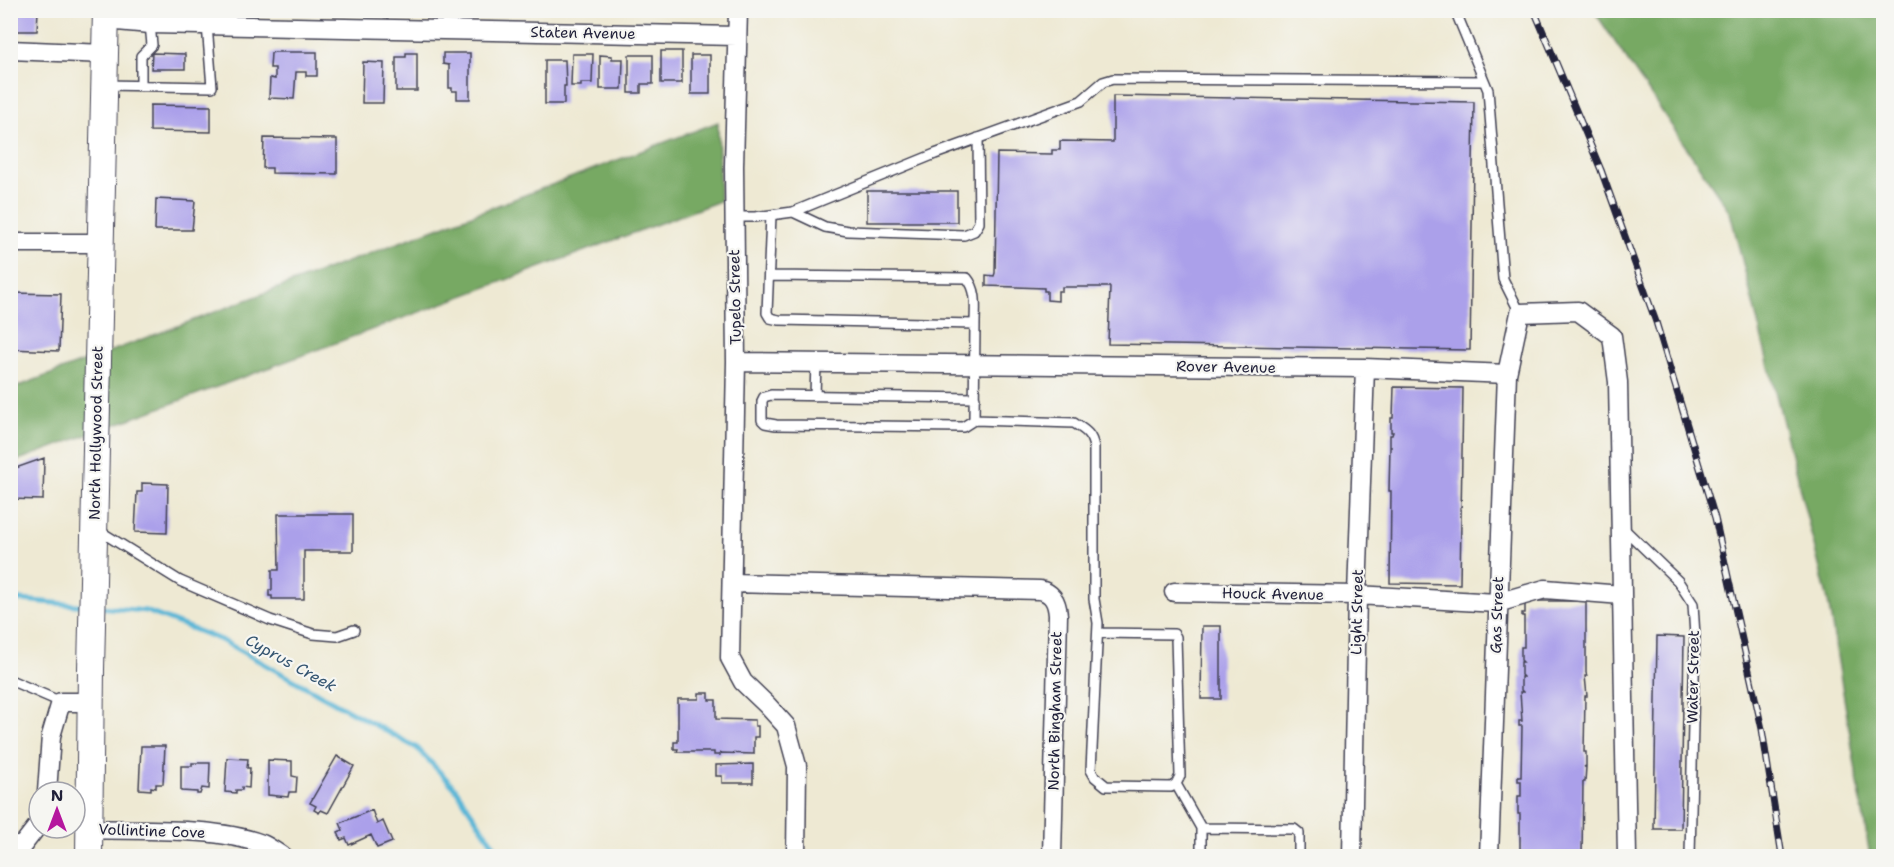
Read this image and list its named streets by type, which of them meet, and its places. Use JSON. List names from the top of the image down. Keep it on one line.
{"streets":{"main road":["North Hollywood Street"],"street":["Staten Avenue","Tupelo Street","Rover Avenue","Houck Avenue","Light Street","Gas Street","North Bingham Street","Vollintine Cove"],"lane":["Water Street"]},"crossings":[["Staten Avenue","Tupelo Street"],["Staten Avenue","North Hollywood Street"],["Tupelo Street","Rover Avenue"],["Tupelo Street","North Bingham Street"],["Rover Avenue","Light Street"],["Rover Avenue","Gas Street"],["North Hollywood Street","Vollintine Cove"],["Houck Avenue","Light Street"],["Houck Avenue","Gas Street"]],"water":["Cyprus Creek"],"north":"top"}
